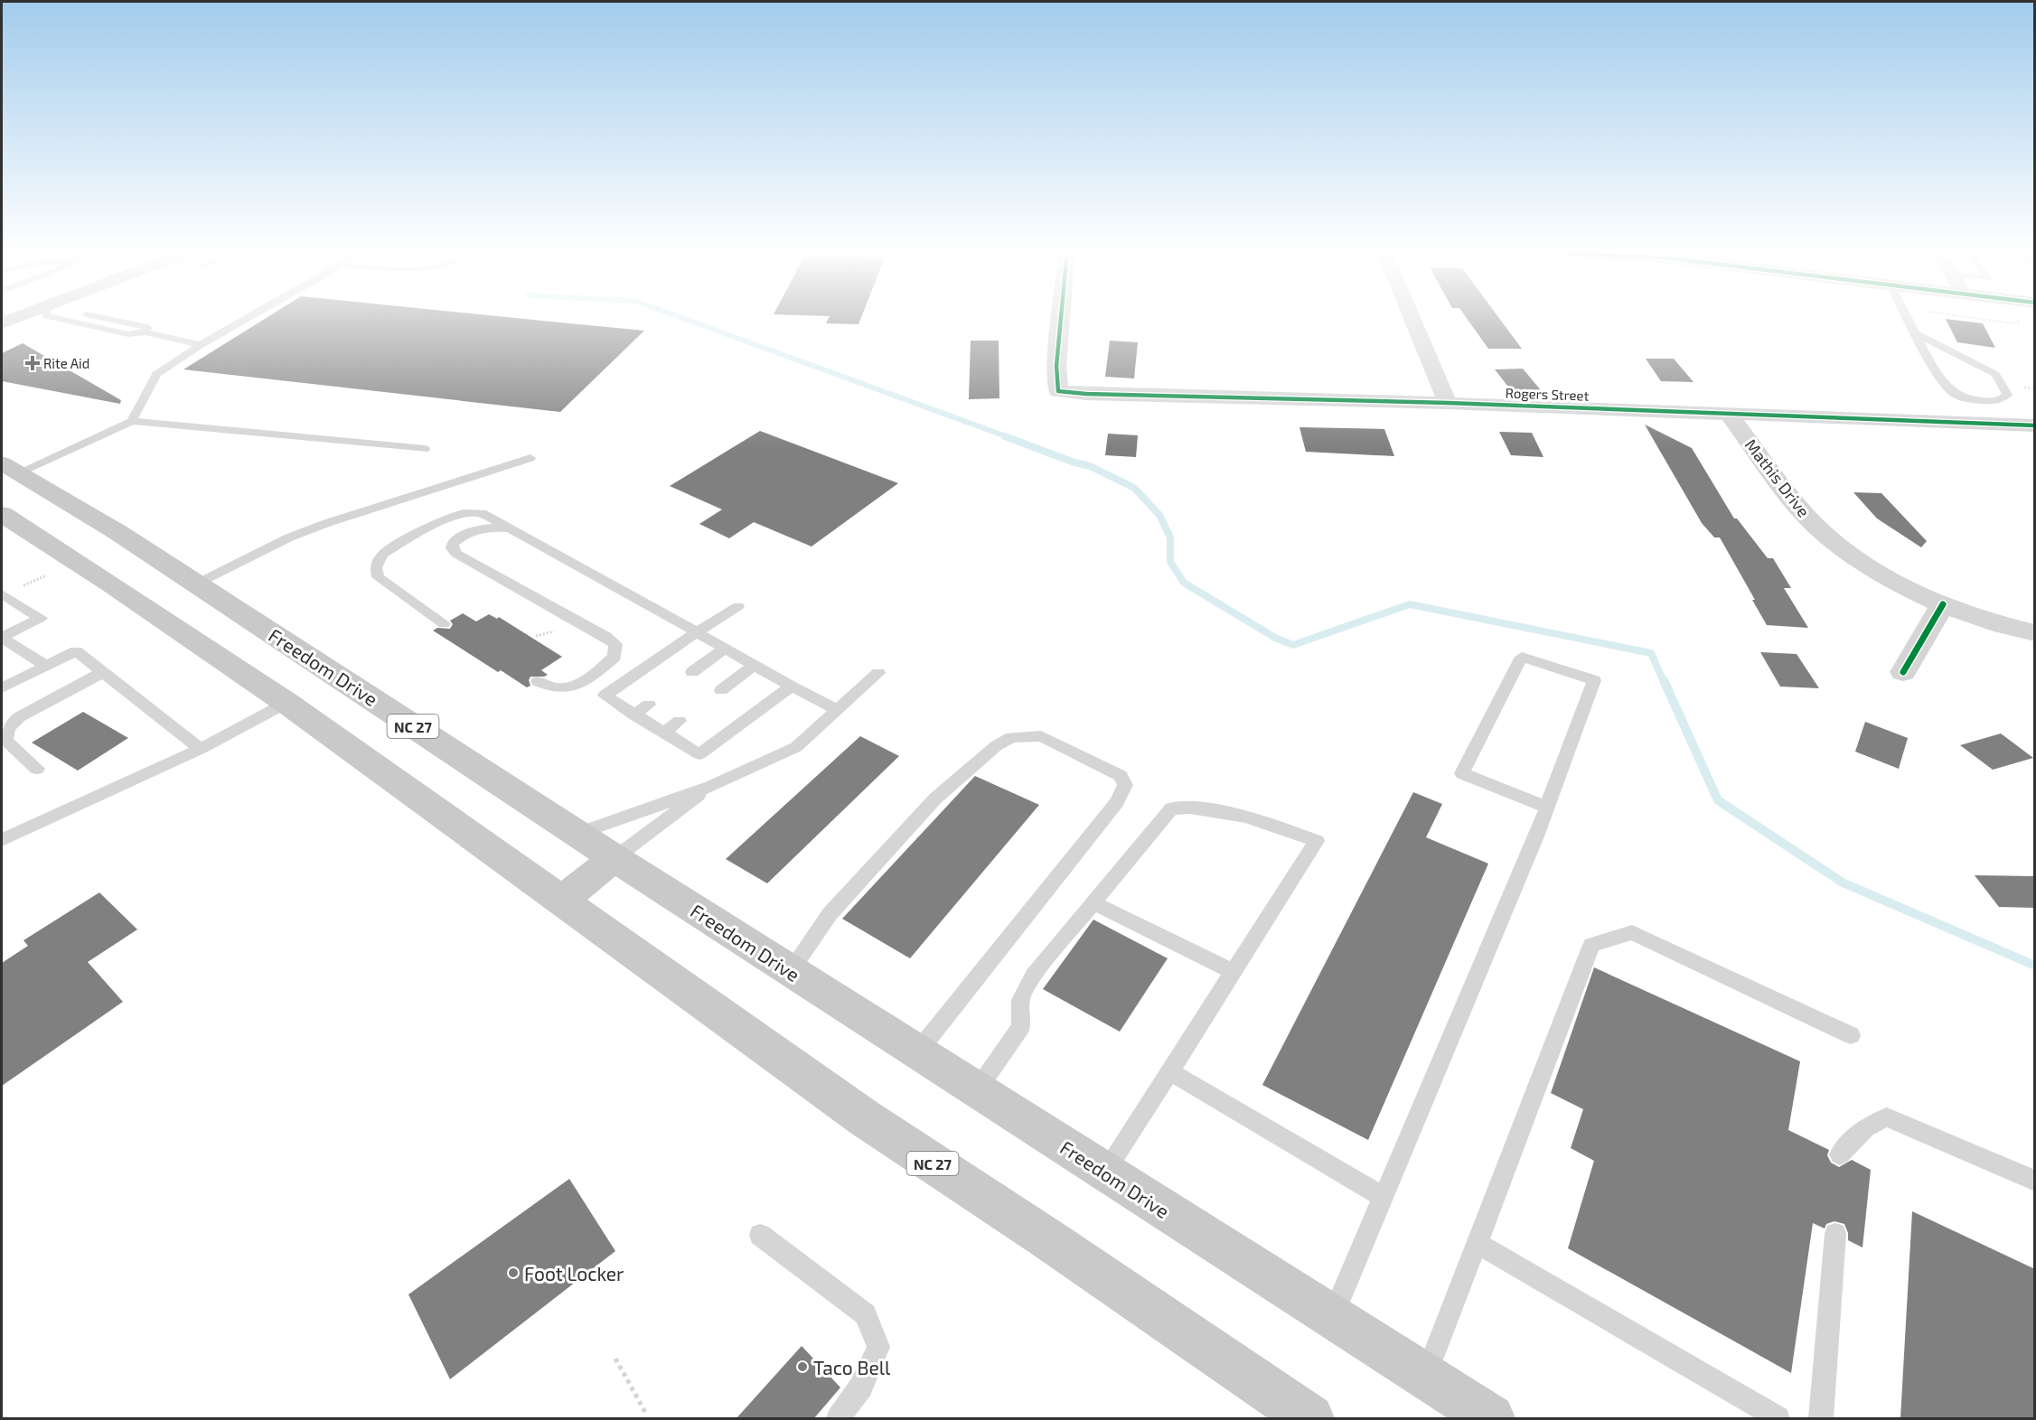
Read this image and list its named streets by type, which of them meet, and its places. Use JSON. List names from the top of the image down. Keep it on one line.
{"streets":{"main road":["Freedom Drive","NC 27"],"street":["Rogers Street","Mathis Drive"]},"crossings":[["Rogers Street","Mathis Drive"]],"places":{"health":["Rite Aid"],"other":["Foot Locker","Taco Bell"]}}
